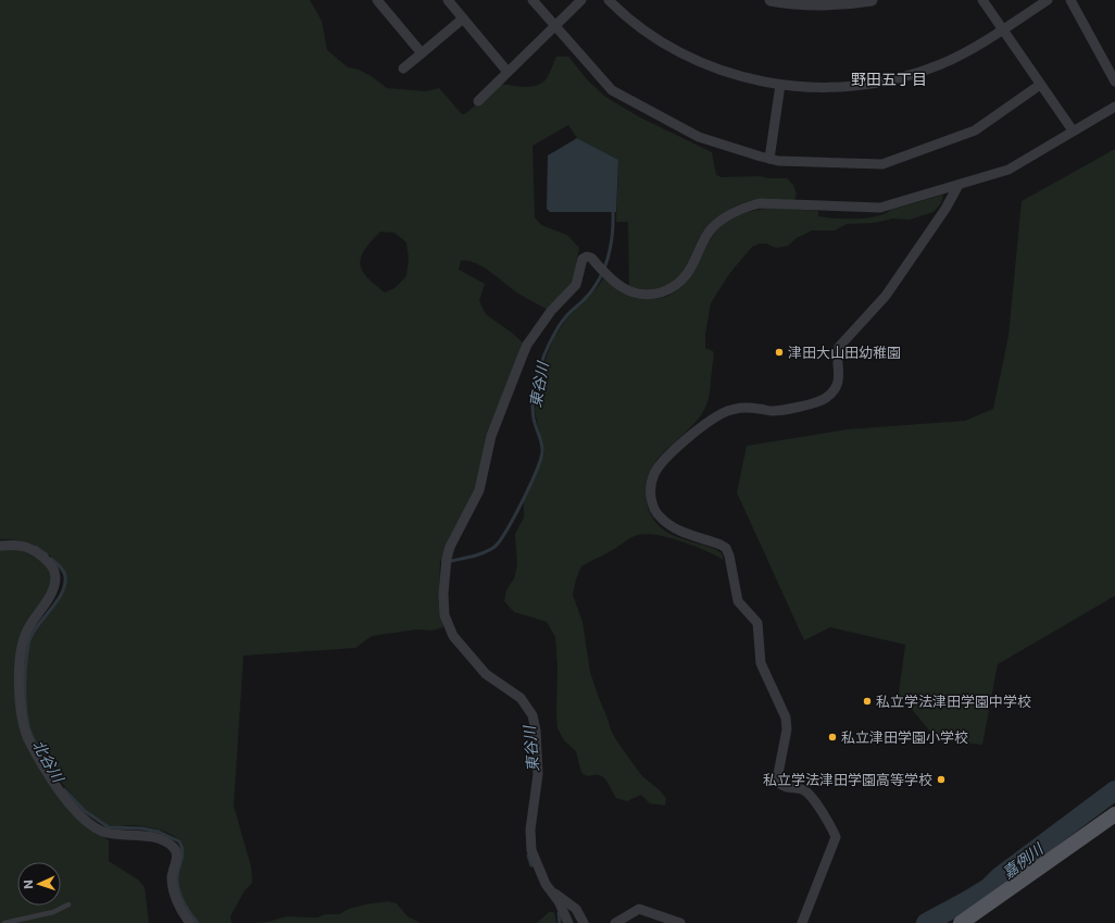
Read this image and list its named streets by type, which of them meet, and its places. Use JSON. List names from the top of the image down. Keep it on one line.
{"districts":["野田五丁目"],"water":["東谷川","北谷川","嘉例川"],"places":["津田大山田幼稚園","私立学法津田学園中学校","私立津田学園小学校","私立学法津田学園高等学校"],"north":"left"}
